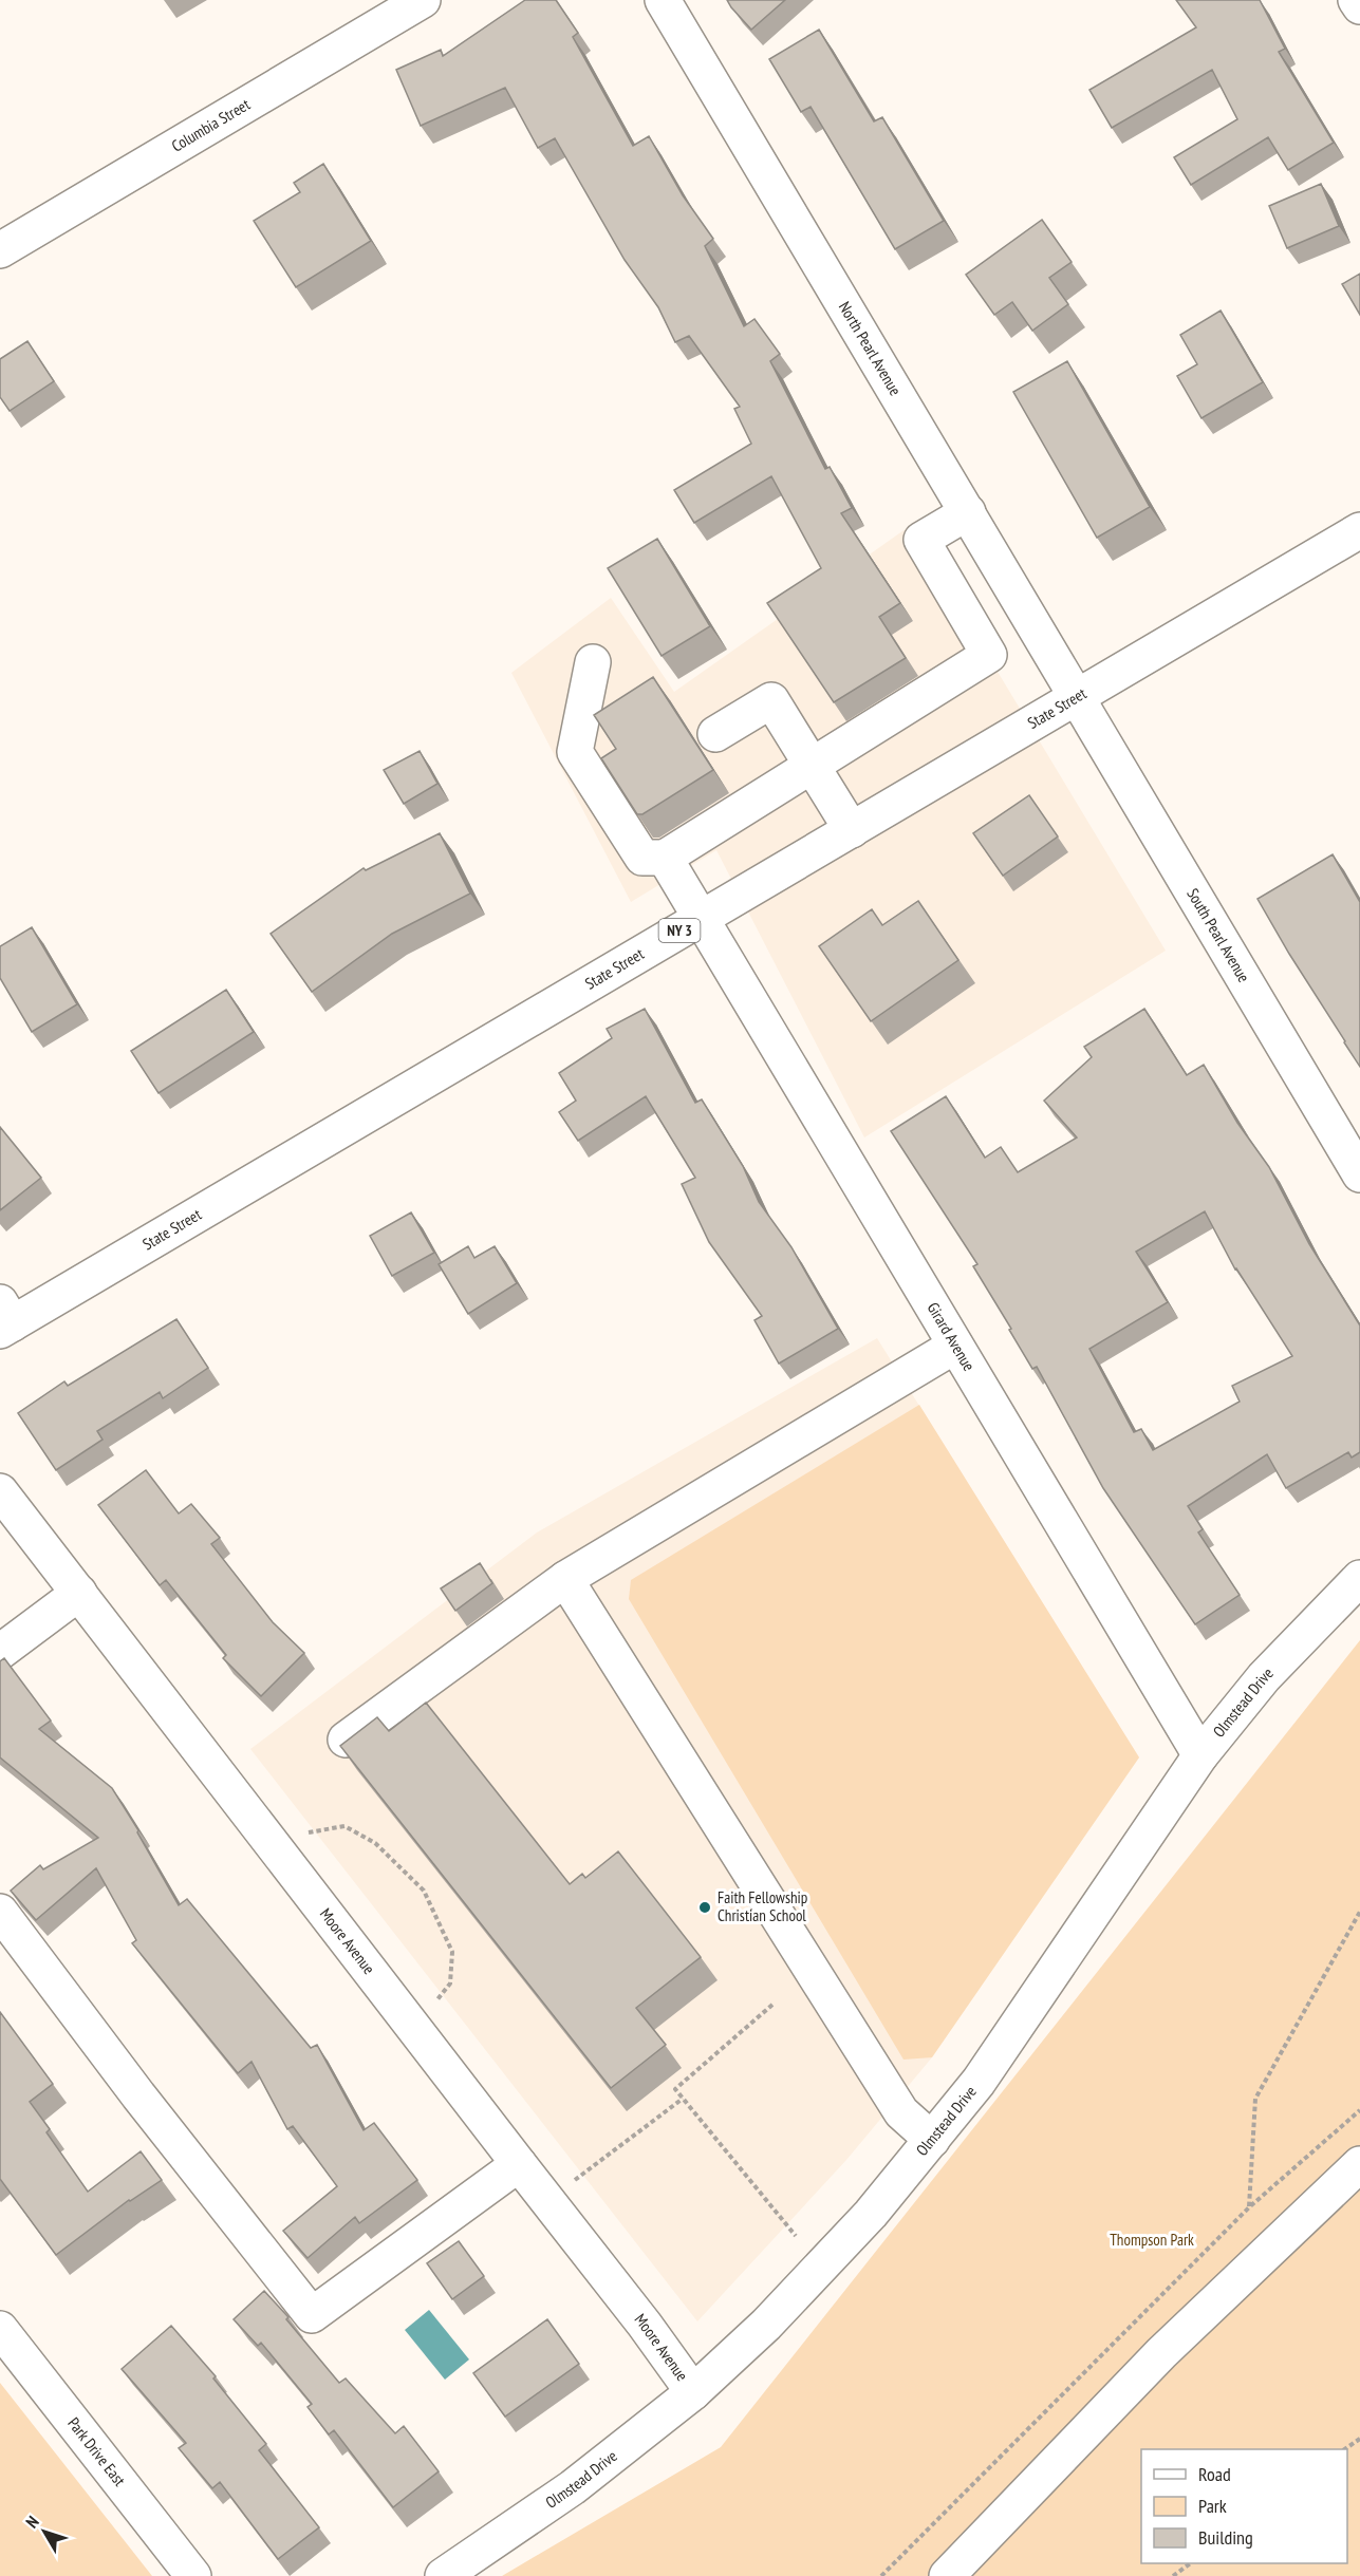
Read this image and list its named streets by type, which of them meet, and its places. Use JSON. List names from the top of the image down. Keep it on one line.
{"streets":{"main road":["Columbia Street","North Pearl Avenue","State Street","NY 3","South Pearl Avenue","Girard Avenue","Olmstead Drive","Moore Avenue","Park Drive East"]},"crossings":[["North Pearl Avenue","State Street"],["North Pearl Avenue","South Pearl Avenue"],["State Street","South Pearl Avenue"],["State Street","Girard Avenue"],["Girard Avenue","Olmstead Drive"],["Olmstead Drive","Moore Avenue"]],"parks":["Thompson Park"],"places":["Faith Fellowship Christian School"],"legend":["Road","Park","Building"],"north":"top left"}
